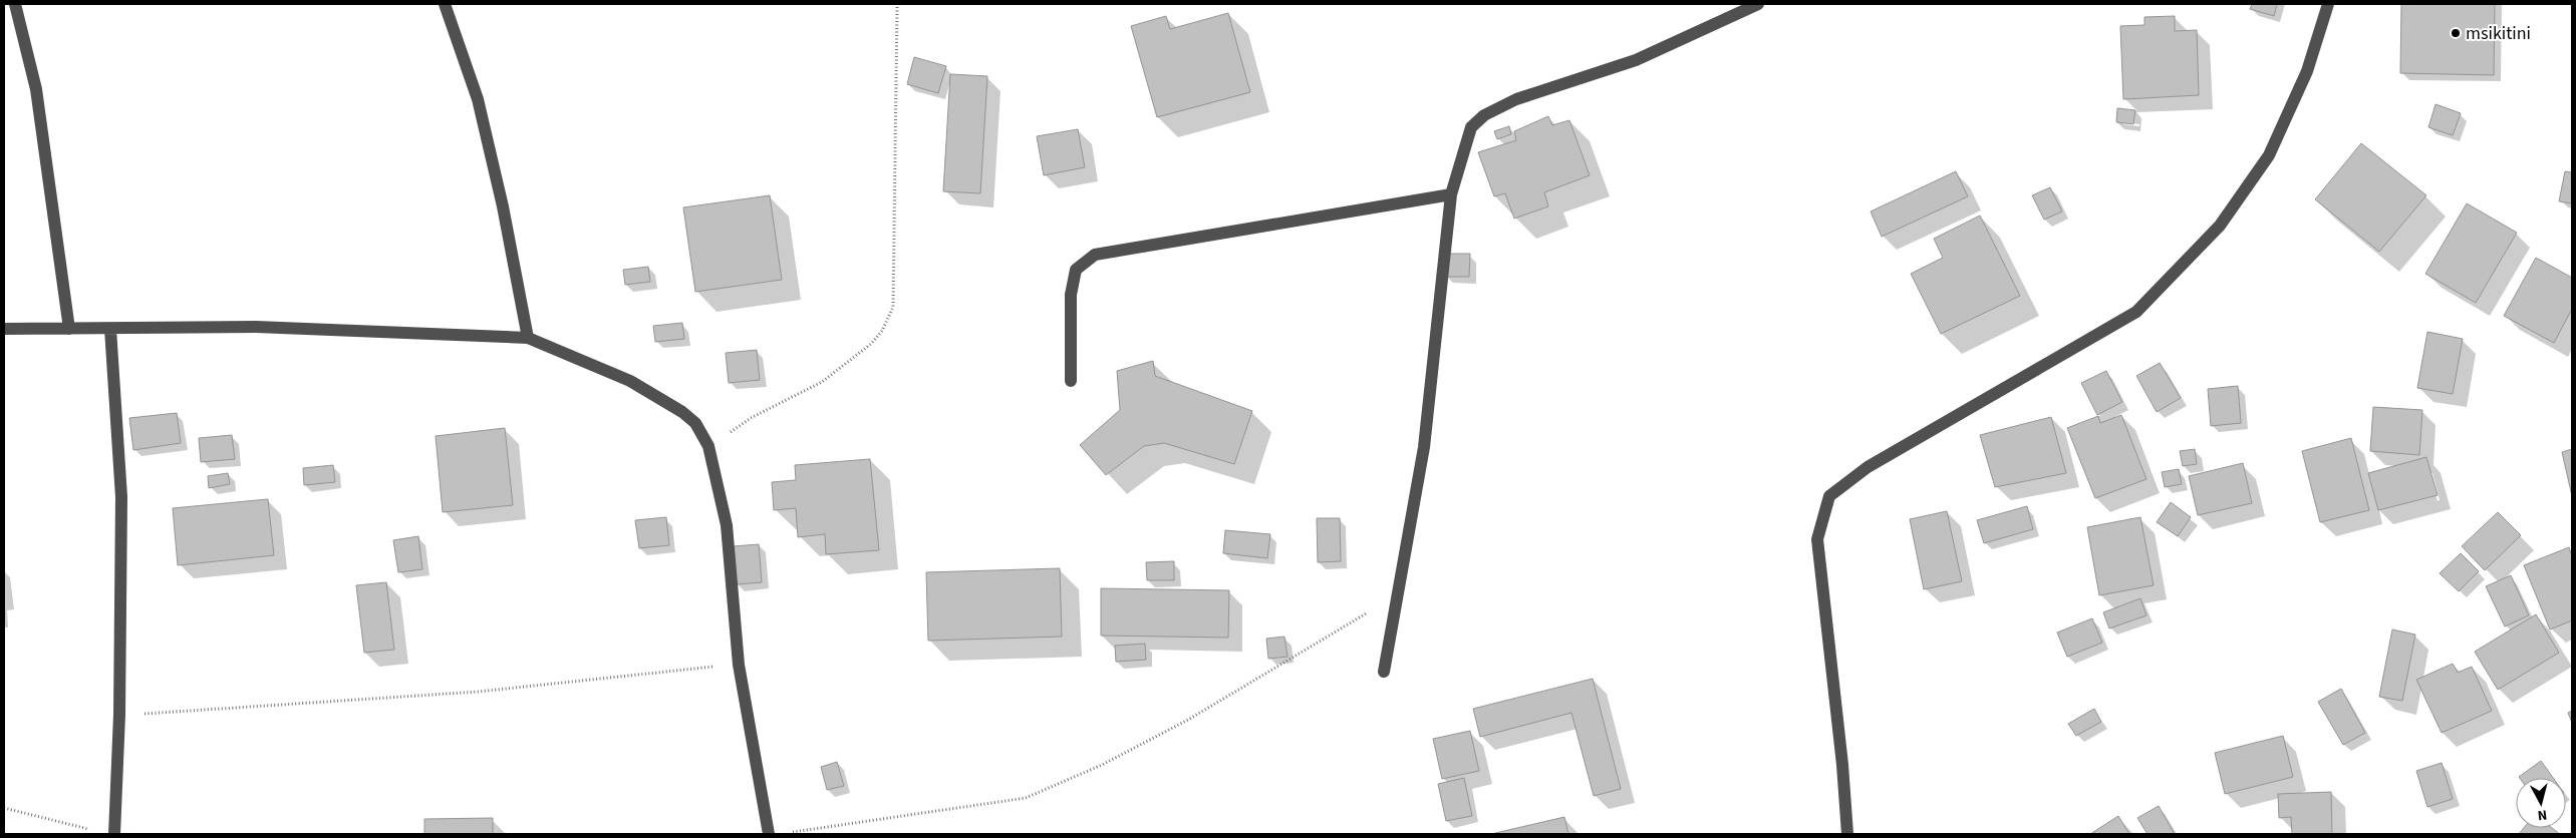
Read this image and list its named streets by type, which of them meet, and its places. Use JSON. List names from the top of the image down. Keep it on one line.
{"places":["msikitini"],"north":"bottom"}
